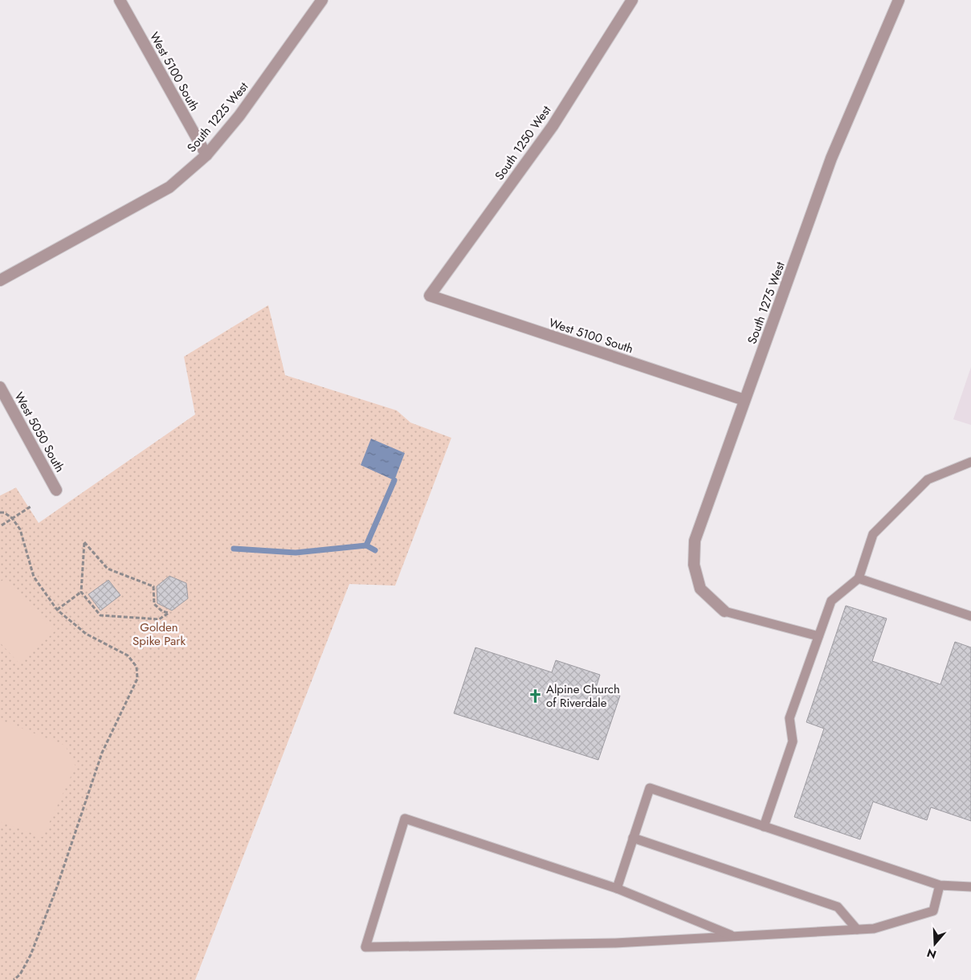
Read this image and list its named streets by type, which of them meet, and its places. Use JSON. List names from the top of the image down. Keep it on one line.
{"streets":{"street":["West 5100 South","South 1225 West","South 1250 West","South 1275 West","West 5050 South"]},"crossings":[["West 5100 South","South 1225 West"],["West 5100 South","South 1250 West"],["West 5100 South","South 1275 West"]],"parks":["Golden Spike Park"],"places":{"church":["Alpine Church of Riverdale"]},"north":"bottom"}
